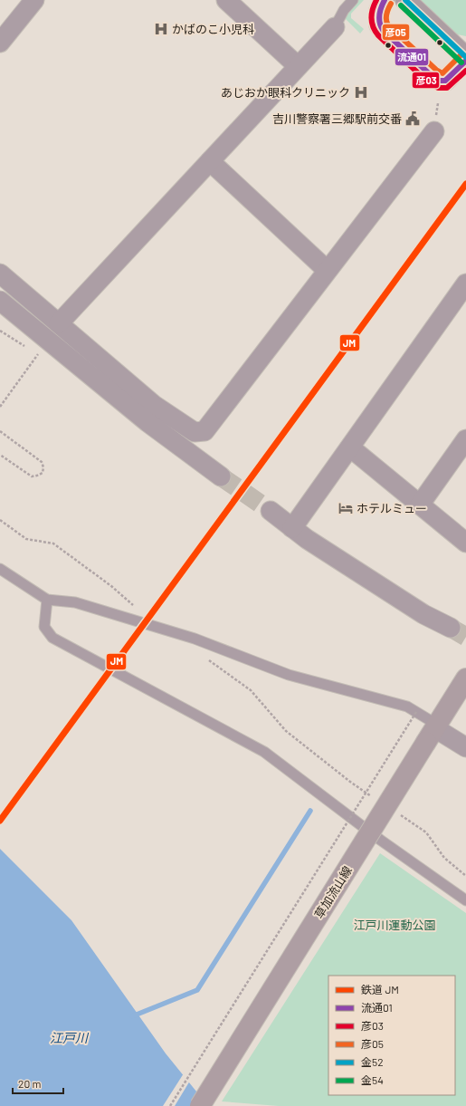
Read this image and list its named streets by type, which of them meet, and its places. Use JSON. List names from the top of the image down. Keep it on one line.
{"streets":{"main road":["草加流山線"]},"water":["江戸川"],"parks":["江戸川運動公園"],"places":{"hospital":["かばのこ小児科","あじおか眼科クリニック"],"public building":["吉川警察署三郷駅前交番"],"hotel":["ホテルミュー"]},"lines":["transit line 流通01","transit line 彦03","transit line 金52","transit line 彦05","transit line 金54","rail line JM"],"legend":["鉄道 JM","流通01","彦03","彦05","金52","金54"],"scale_bar":"20 m"}
